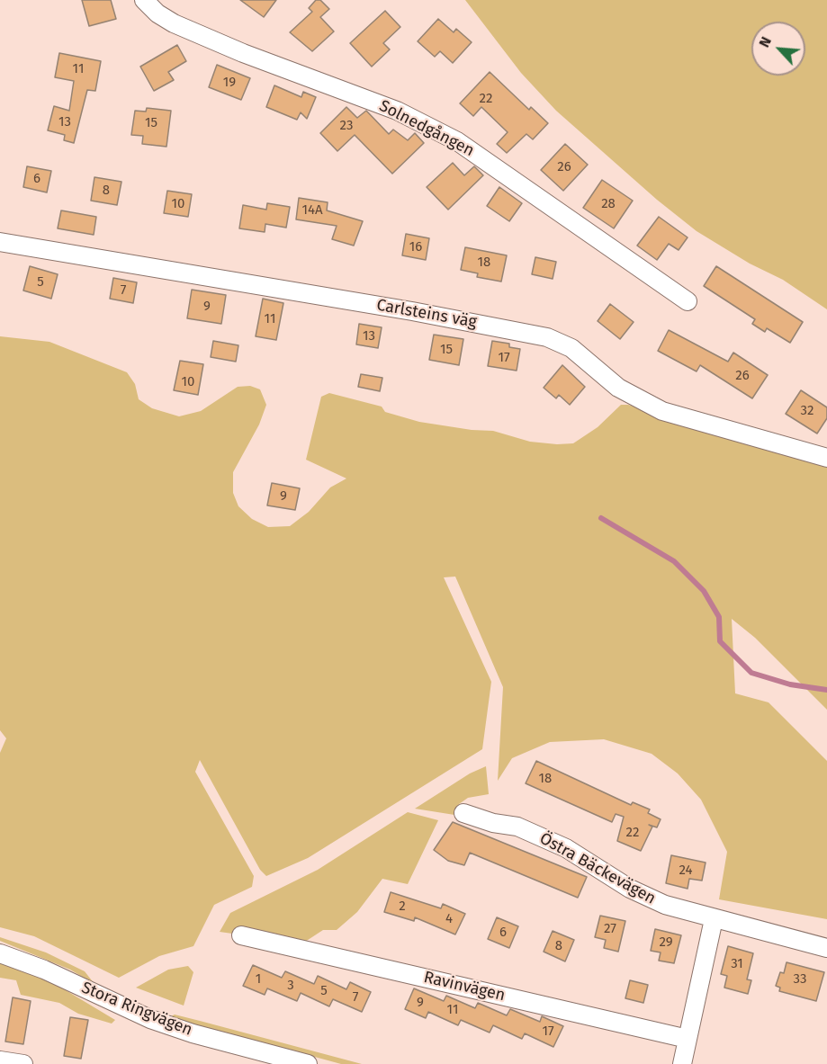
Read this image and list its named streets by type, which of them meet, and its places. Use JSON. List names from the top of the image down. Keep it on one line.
{"streets":{"street":["Solnedgången","Carlsteins väg","Östra Bäckevägen","Ravinvägen","Stora Ringvägen"]},"house_numbers":["11","19","22","13","15","23","26","6","8","10","28","14A","16","18","5","7","9","11","13","15","17","26","10","32","9","18","22","24","2","4","27","6","29","8","31","1","33","3","5","7","9","11","17"],"north":"top left"}
